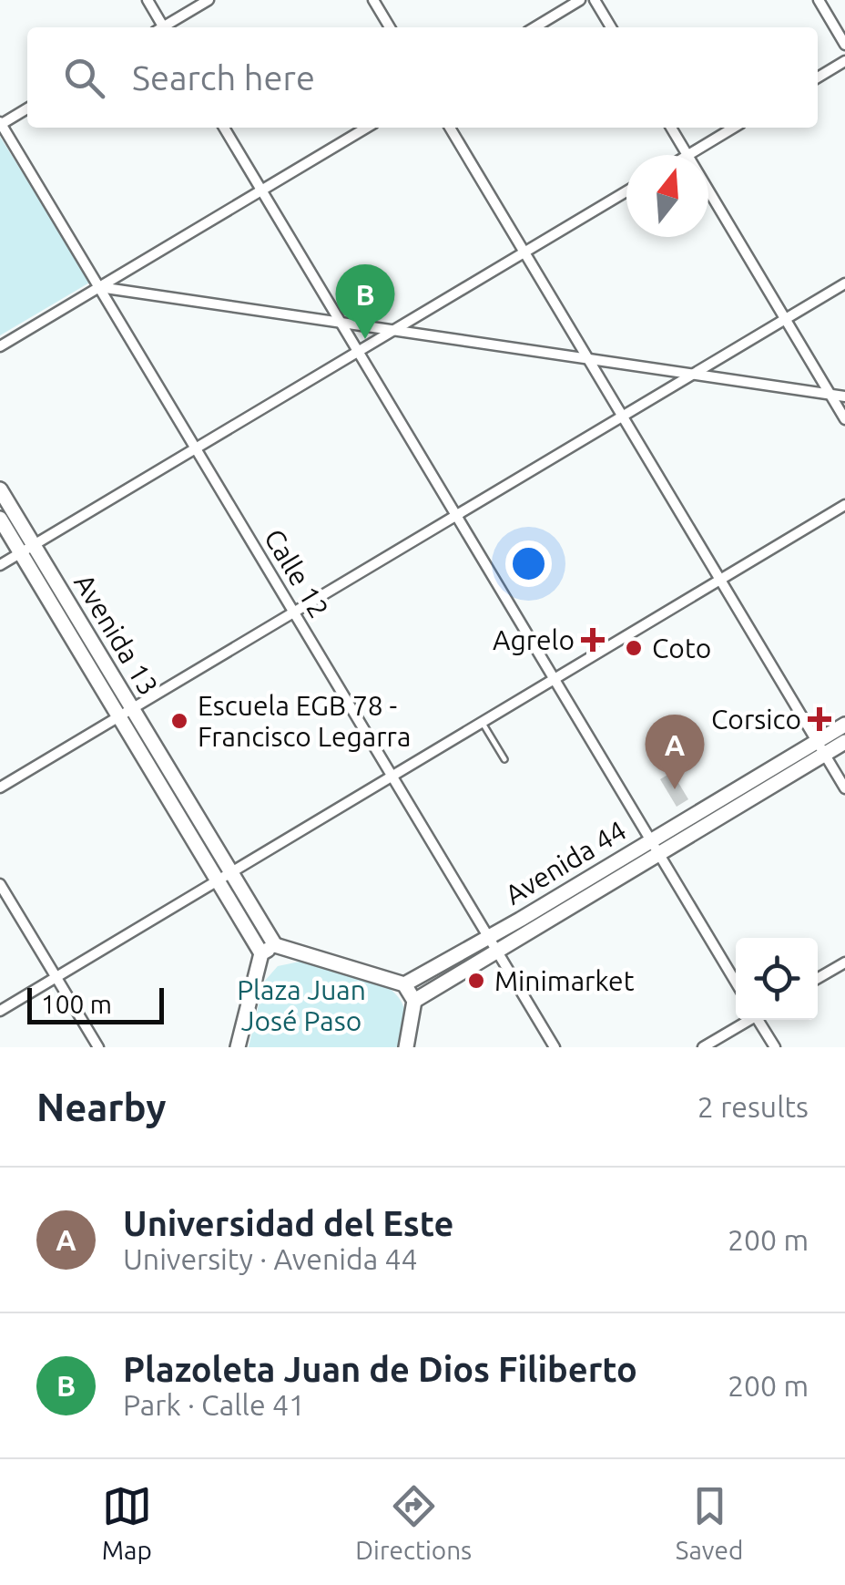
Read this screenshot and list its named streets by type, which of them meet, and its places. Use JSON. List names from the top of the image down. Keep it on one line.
{"streets":{"main road":["Avenida 13","Avenida 44"],"street":["Calle 12"]},"crossings":[["Calle 12","Avenida 44"]],"parks":["Plaza Juan José Paso"],"places":{"health":["Agrelo","Corsico"],"other":["Coto","Escuela EGB 78 - Francisco Legarra","Minimarket"]},"scale_bar":"100 m","north":"top","page":{"search":"Search here","pins":["B","A"],"scale":"100 m","heading":["Nearby","2 results"],"list":[{"mark":"A","name":"Universidad del Este","note":"University · Avenida 44","value":"200 m"},{"mark":"B","name":"Plazoleta Juan de Dios Filiberto","note":"Park · Calle 41","value":"200 m"}],"nav":["Map","Directions","Saved"]}}
